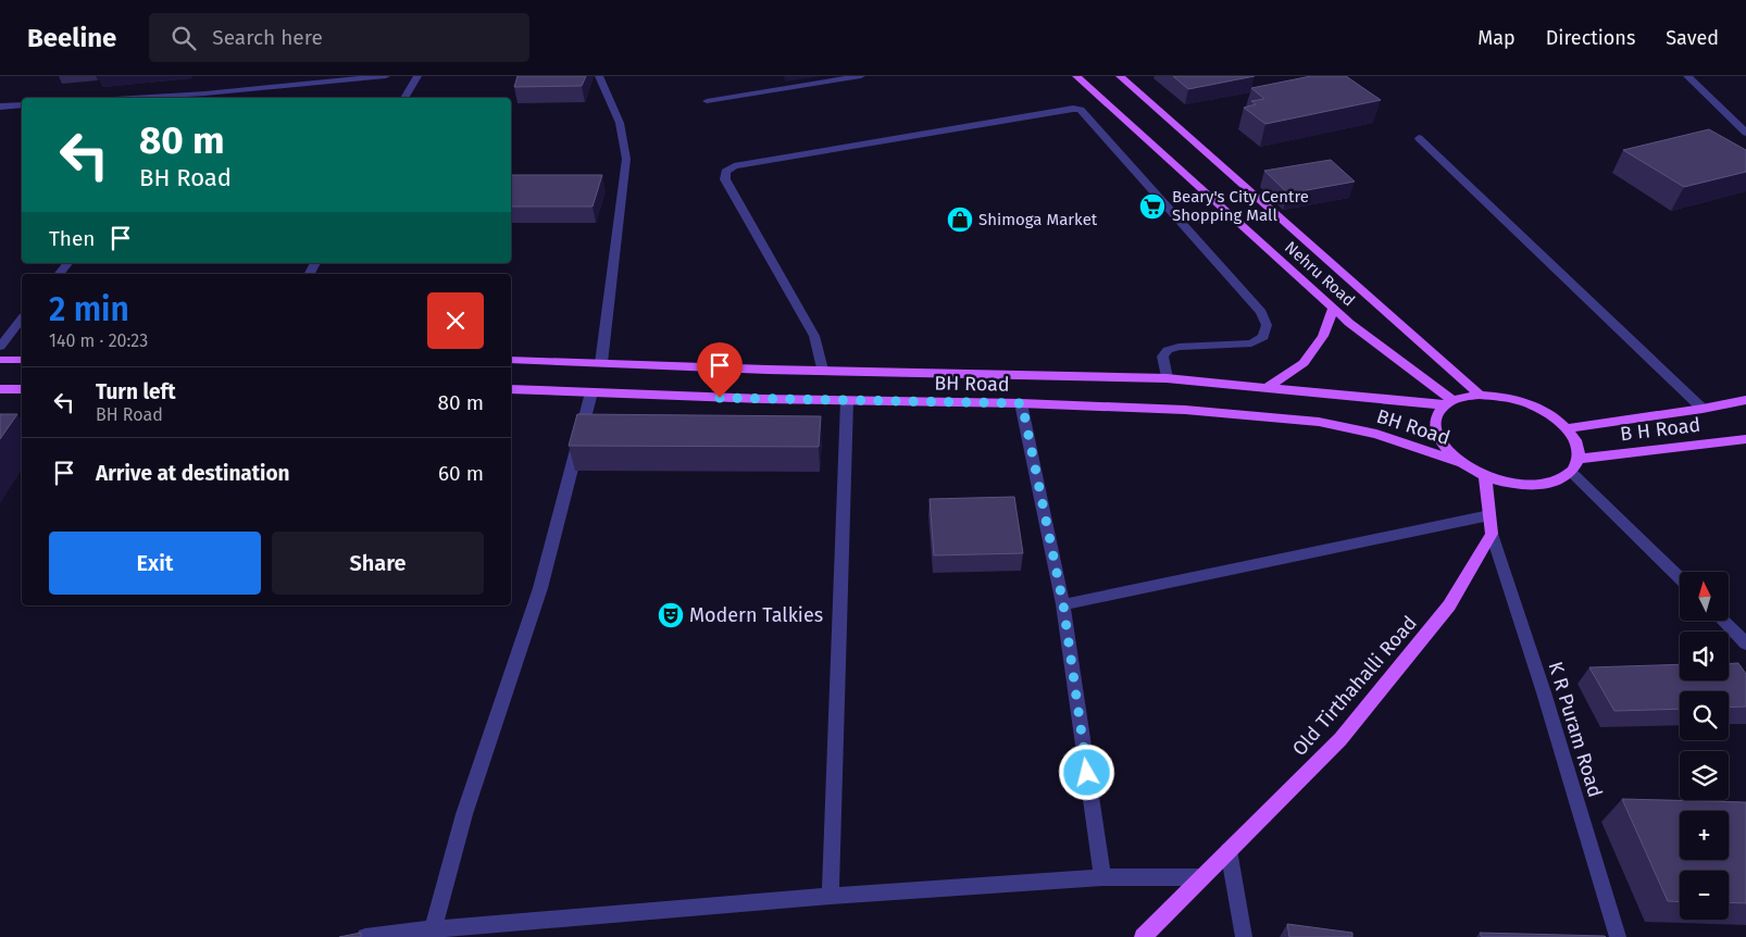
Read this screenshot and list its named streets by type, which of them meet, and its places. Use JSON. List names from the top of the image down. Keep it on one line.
{"streets":{"main road":["Nehru Road","BH Road","B H Road","Old Tirthahalli Road"],"street":["K R Puram Road"]},"crossings":[["Nehru Road","BH Road"],["Nehru Road","B H Road"],["BH Road","B H Road"],["Old Tirthahalli Road","K R Puram Road"]],"places":{"supermarket":["Beary's City Centre Shopping Mall"],"shop":["Shimoga Market"],"theatre":["Modern Talkies"]},"north":"top","page":{"header":"Beeline","search":"Search here","nav":["Map","Directions","Saved"],"turn":["80 m","BH Road"],"then":"Then","heading":["2 min","140 m · 20:23"],"list":[{"name":"Turn left","note":"BH Road","value":"80 m"},{"name":"Arrive at destination","value":"60 m"}],"buttons":["Exit","Share"],"map_buttons":["+","−"]}}
